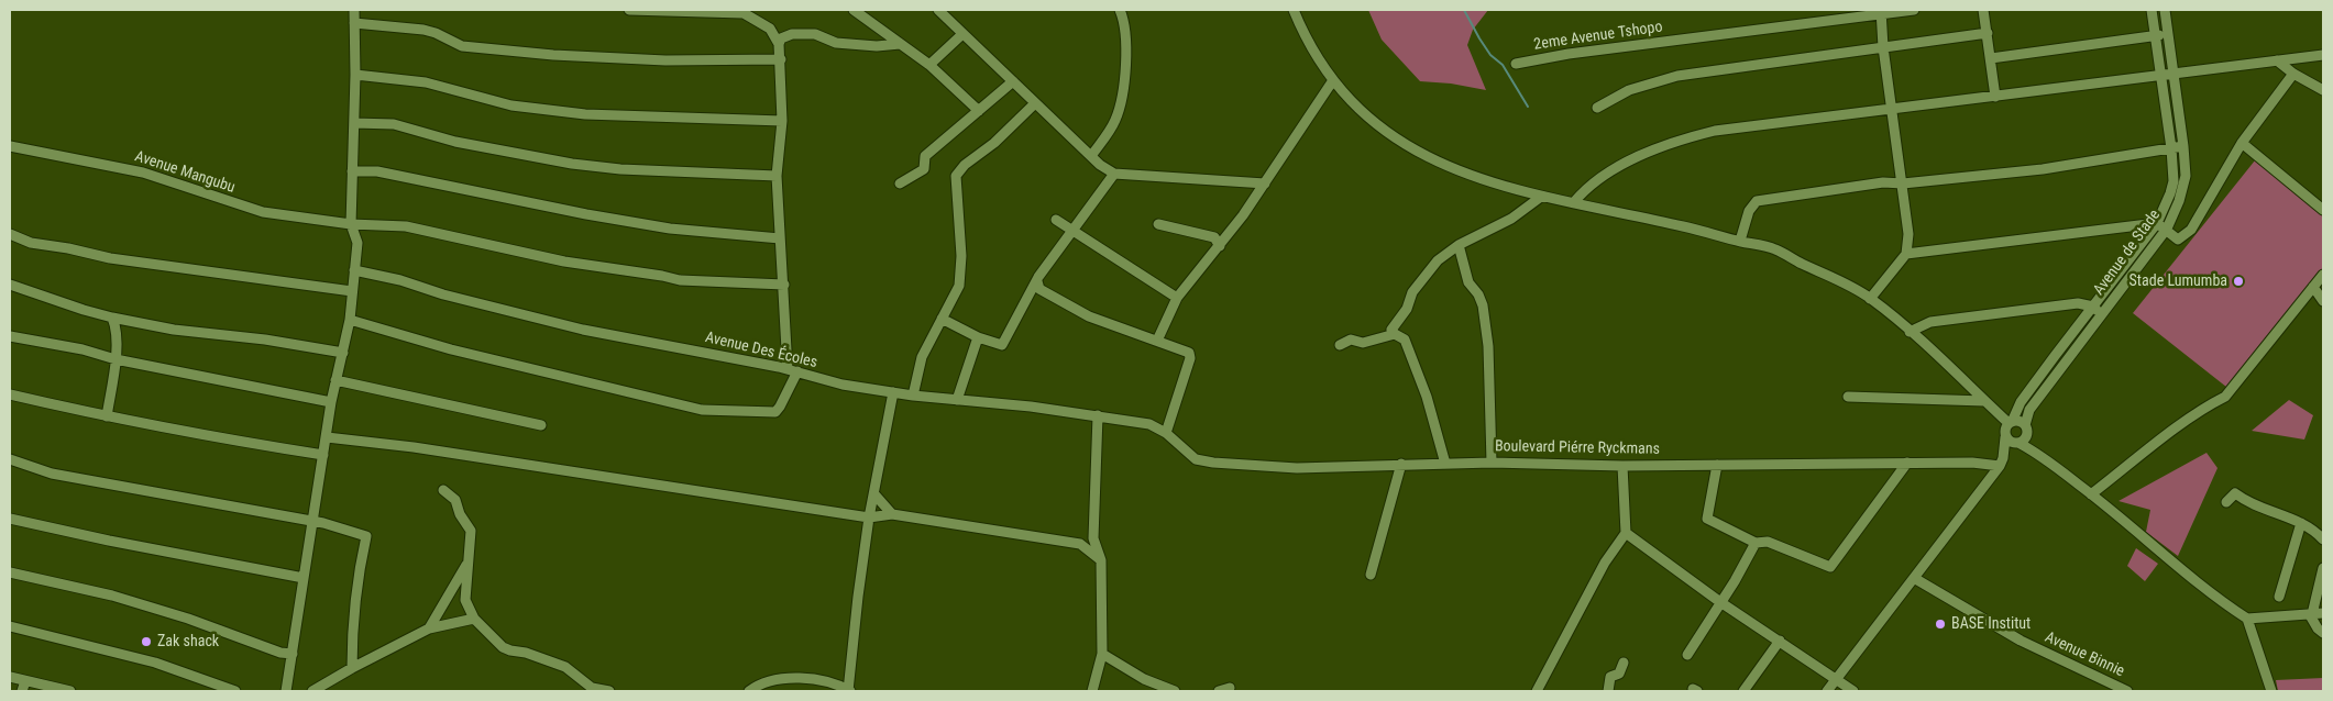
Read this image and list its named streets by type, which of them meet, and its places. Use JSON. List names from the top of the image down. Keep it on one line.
{"streets":{"street":["2eme Avenue Tshopo","Avenue Mangubu","Avenue de Stade","Avenue Des Écoles","Boulevard Piérre Ryckmans","Avenue Binnie"]},"crossings":[["Avenue Des Écoles","Boulevard Piérre Ryckmans"]],"places":["Stade Lumumba","BASE Institut","Zak shack"]}
